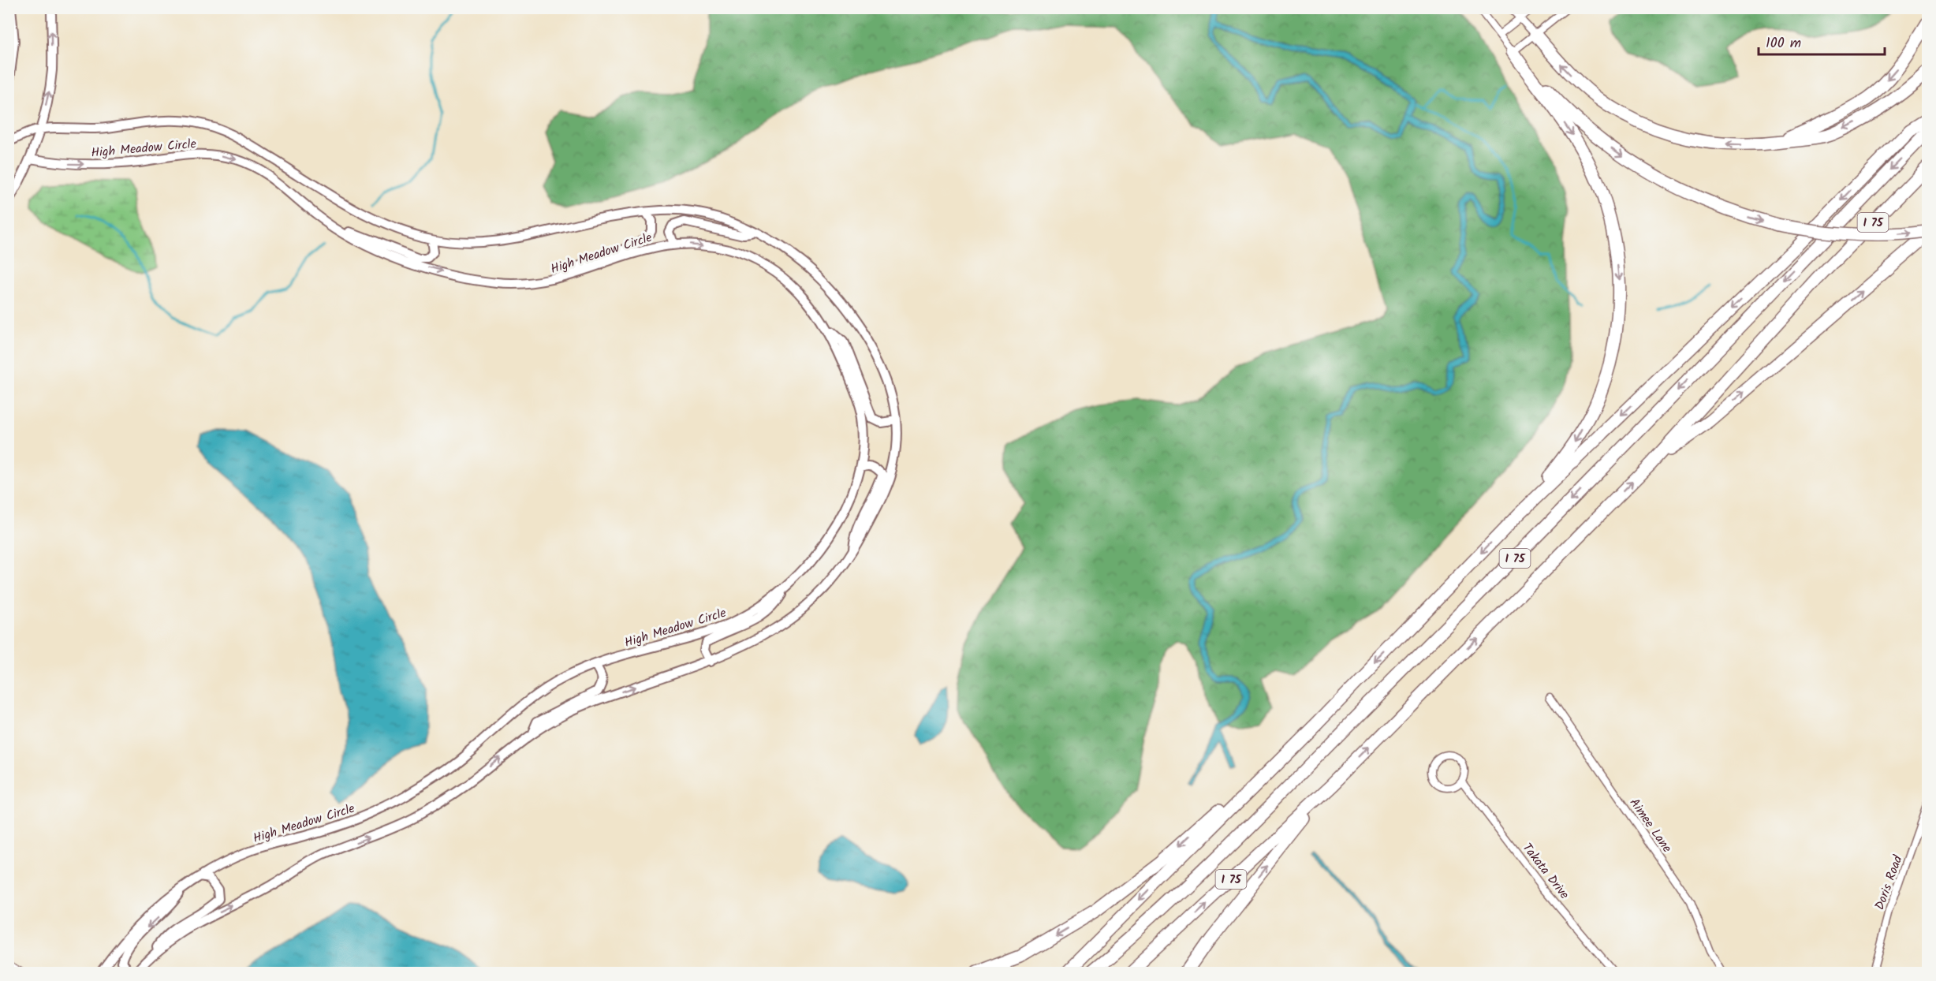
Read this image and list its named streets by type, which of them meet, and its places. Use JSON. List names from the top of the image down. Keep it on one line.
{"streets":{"highway":["I 75"],"street":["High Meadow Circle","Aimee Lane","Takata Drive","Doris Road"]},"scale_bar":"100 m"}
